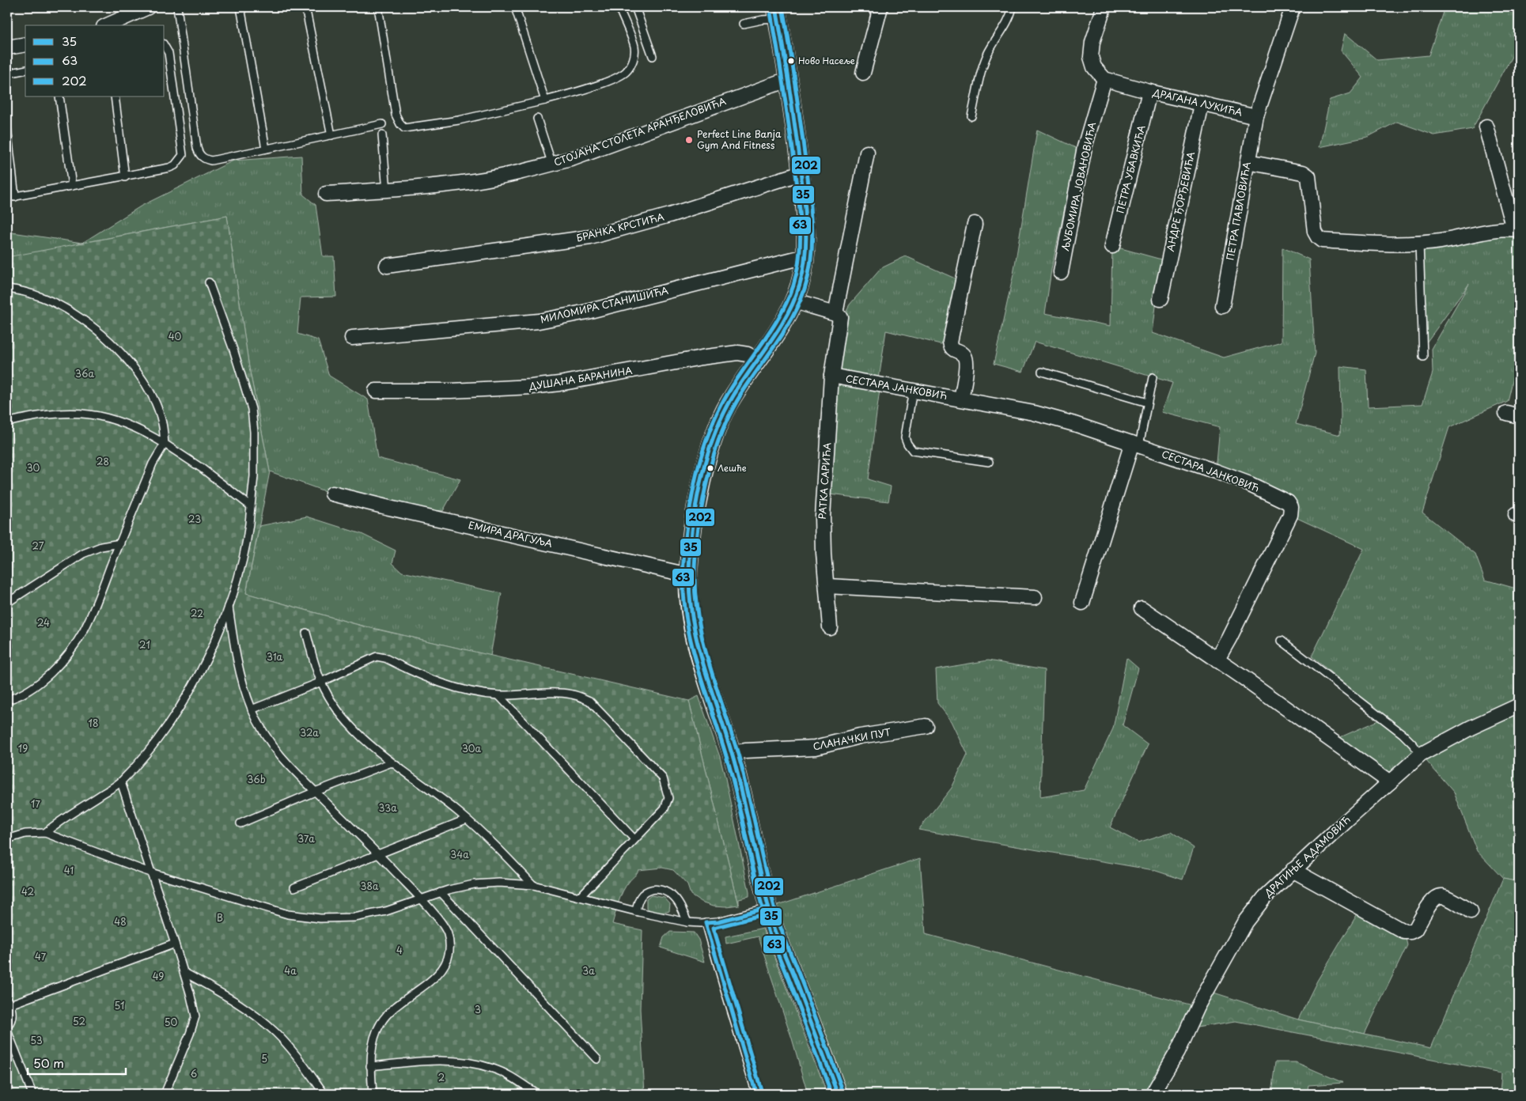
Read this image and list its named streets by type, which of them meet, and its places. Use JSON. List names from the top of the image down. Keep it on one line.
{"streets":{"street":["ДРАГАНА ЛУКИЋА","СТОЈАНА СТОЛЕТА АРАНЂЕЛОВИЋА","ПЕТРА УБАВКИЋА","ЉУБОМИРА ЈОВАНОВИЋА","АНДРЕ ЂОРЂЕВИЋА","ПЕТРА ПАВЛОВИЋА","БРАНКА КРСТИЋА","МИЛОМИРА СТАНИШИЋА","ДУШАНА БАРАНИНА","СЕСТАРА ЈАНКОВИЋ","РАТКА САРИЋА","ЕМИРА ДРАГУЉА","СЛАНАЧКИ ПУТ","ДРАГИЊЕ АДАМОВИЋ"]},"crossings":[["ДРАГАНА ЛУКИЋА","ПЕТРА УБАВКИЋА"],["ДРАГАНА ЛУКИЋА","ЉУБОМИРА ЈОВАНОВИЋА"],["ДРАГАНА ЛУКИЋА","АНДРЕ ЂОРЂЕВИЋА"],["ДРАГАНА ЛУКИЋА","ПЕТРА ПАВЛОВИЋА"],["СЕСТАРА ЈАНКОВИЋ","РАТКА САРИЋА"]],"parks":["40","36a","28","30","23","27","22","24","21","31a","18","32a","19","30a","36b","17","33a","37a","34a","41","38a","42","B","48","4","47","4a","3a","49","51","3","52","50","53","5","6","2"],"places":["Ново Насеље","Perfect Line Banja Gym And Fitness","Лешће"],"lines":["transit line 35","transit line 202","transit line 63"],"legend":["35","63","202"],"scale_bar":"50 m"}
